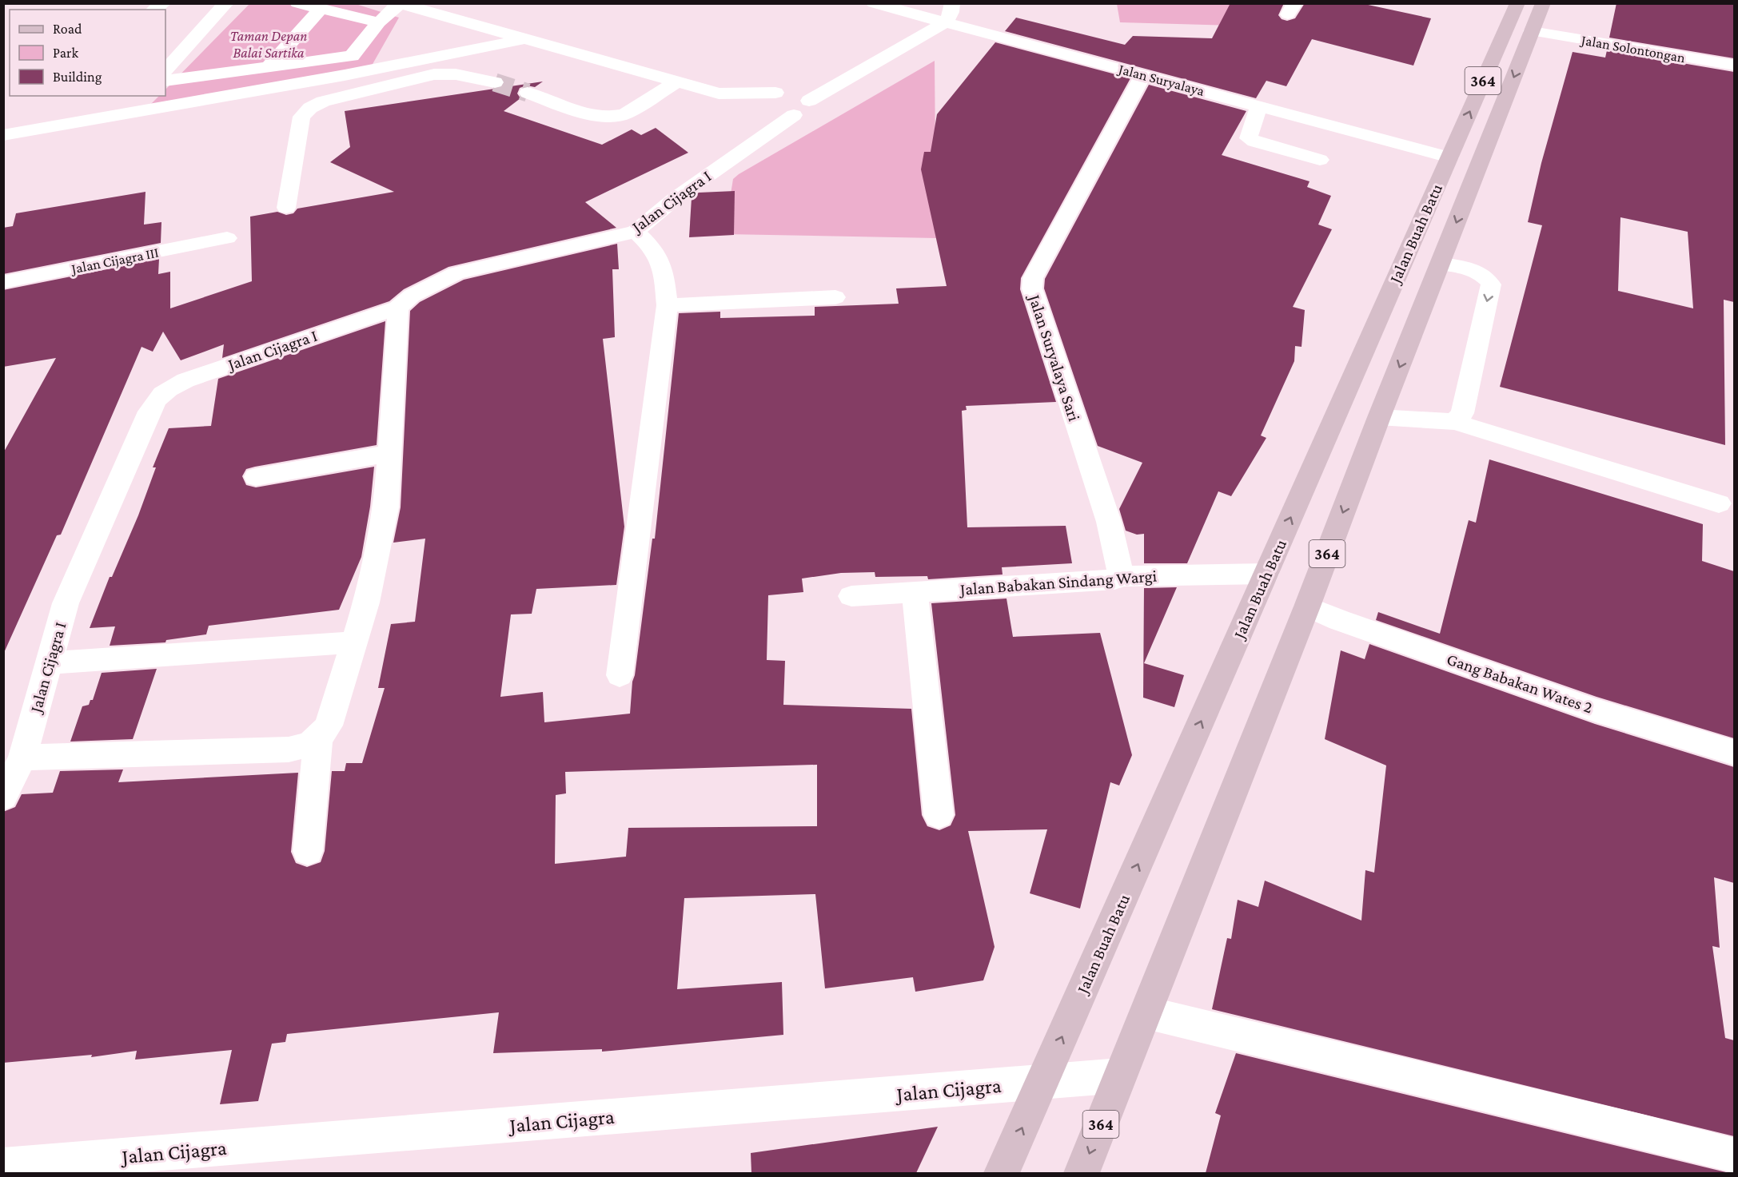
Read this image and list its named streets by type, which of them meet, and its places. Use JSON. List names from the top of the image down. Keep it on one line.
{"streets":{"main road":["364","Jalan Buah Batu"],"street":["Jalan Solontongan","Jalan Suryalaya","Jalan Cijagra I","Jalan Cijagra III","Jalan Suryalaya Sari","Jalan Babakan Sindang Wargi","Gang Babakan Wates 2","Jalan Cijagra"]},"crossings":[["Jalan Solontongan","Jalan Buah Batu"],["Jalan Suryalaya","Jalan Cijagra I"],["Jalan Suryalaya","Jalan Buah Batu"],["Jalan Suryalaya","Jalan Suryalaya Sari"],["Jalan Buah Batu","Jalan Babakan Sindang Wargi"],["Jalan Buah Batu","Gang Babakan Wates 2"],["Jalan Buah Batu","Jalan Cijagra"],["Jalan Suryalaya Sari","Jalan Babakan Sindang Wargi"]],"parks":["Taman Depan Balai Sartika"],"legend":["Road","Park","Building"]}
